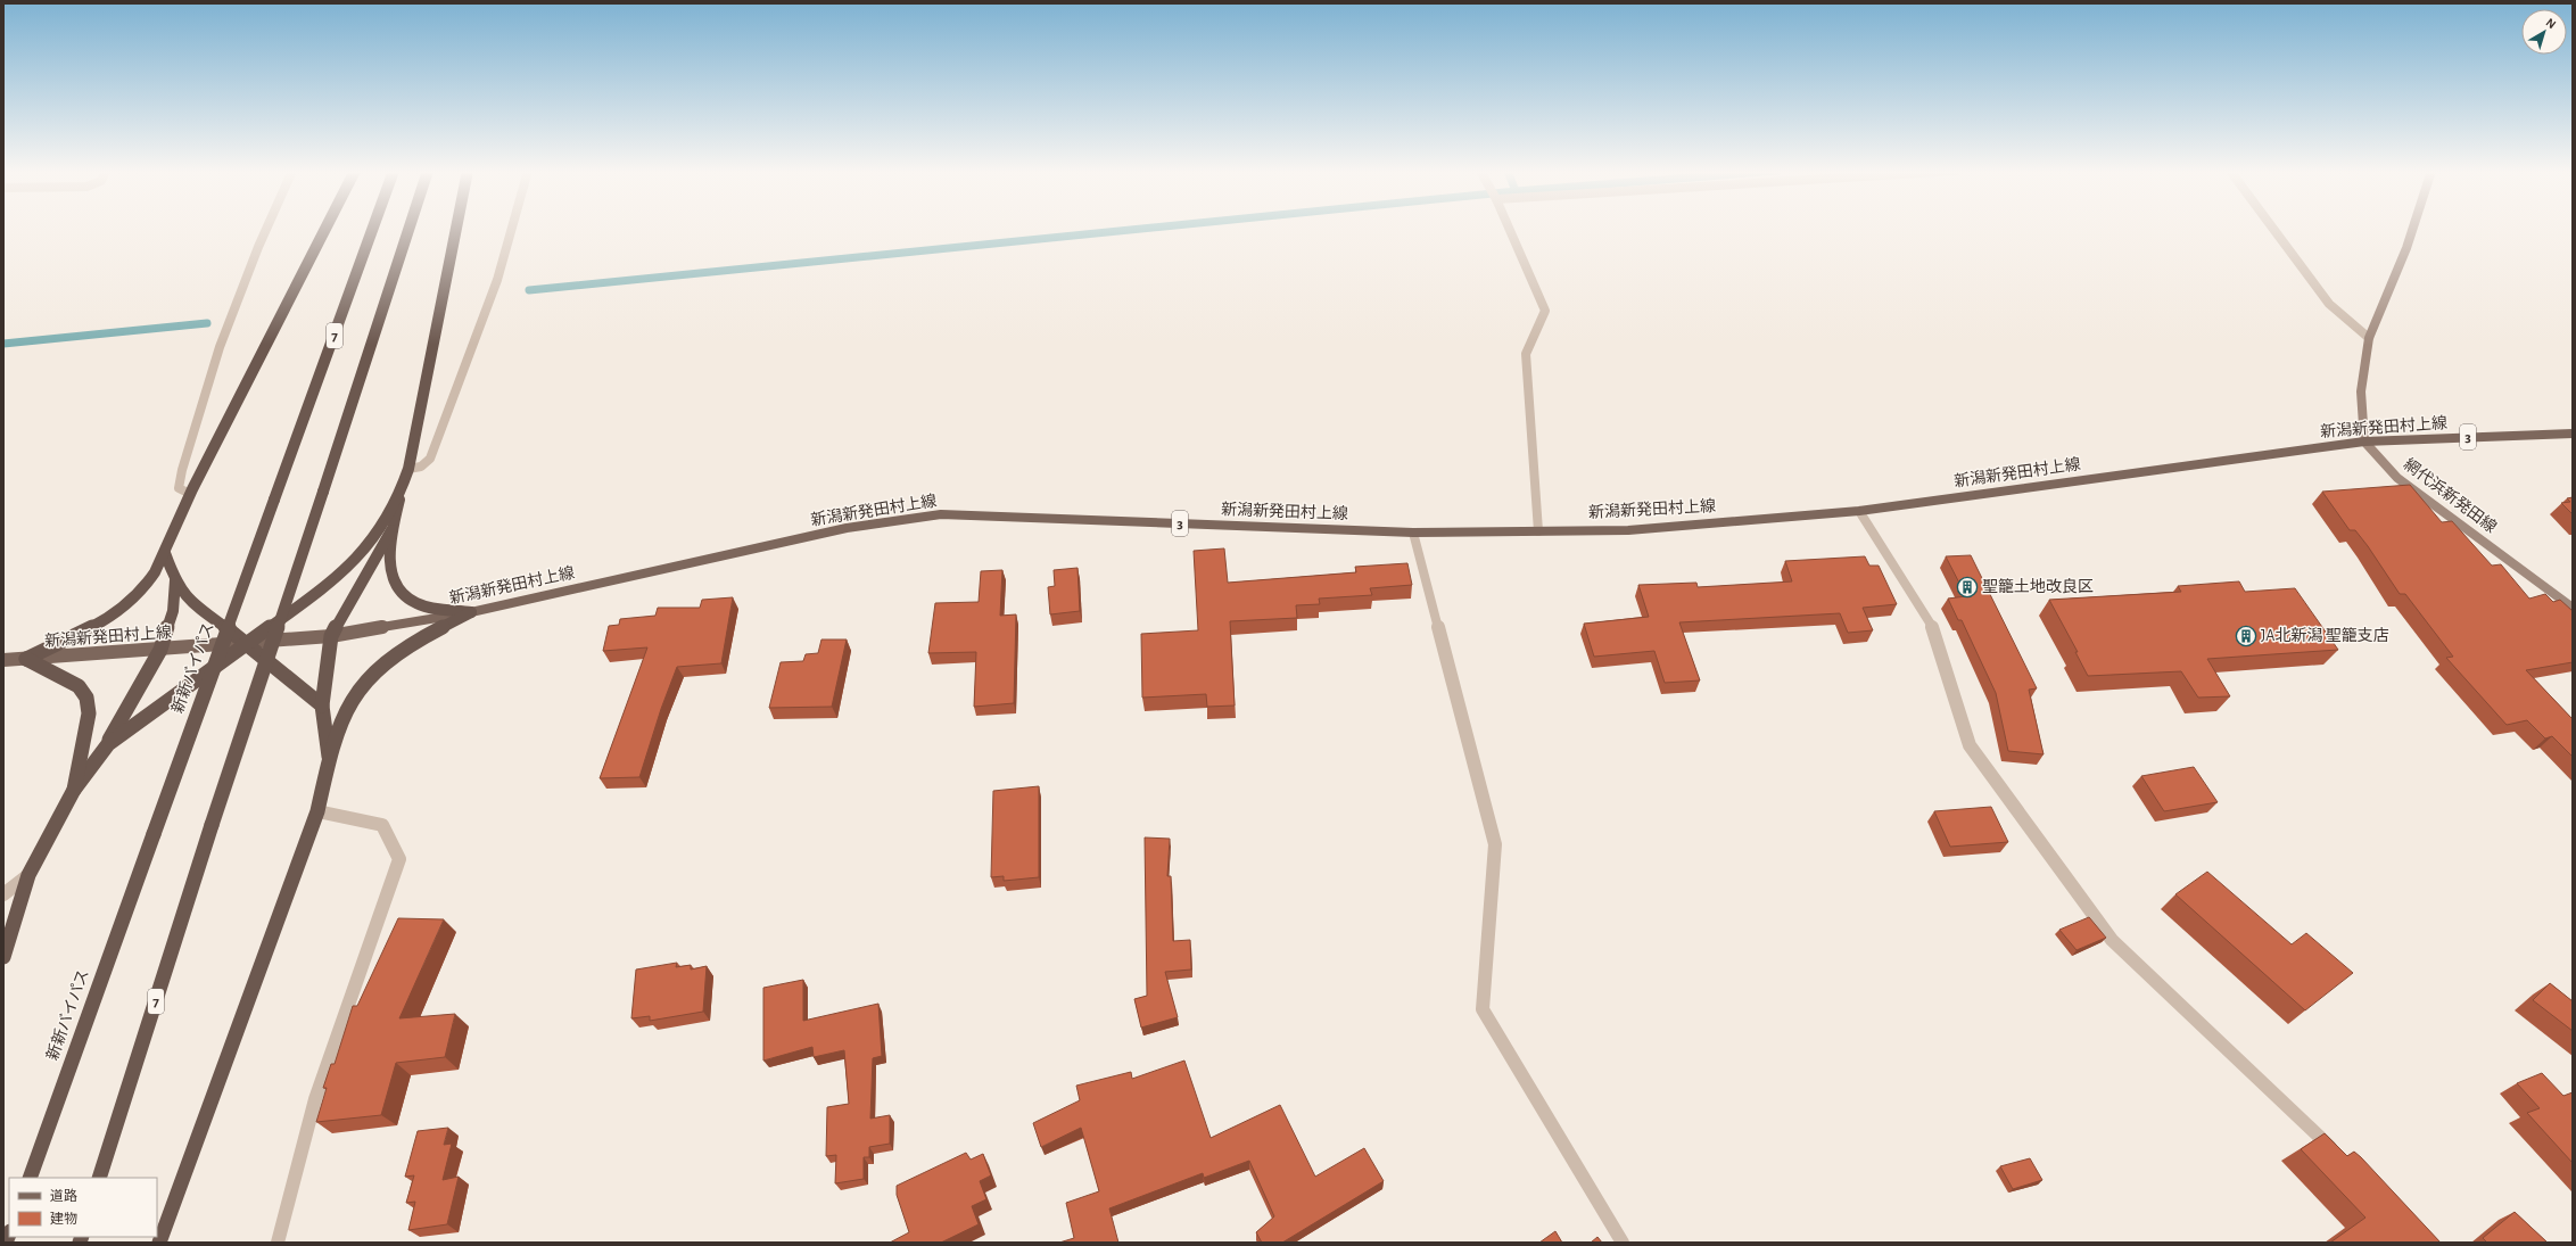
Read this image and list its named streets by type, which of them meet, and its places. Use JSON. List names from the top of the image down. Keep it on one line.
{"streets":{"highway":["7","新新バイパス"],"main road":["新潟新発田村上線","3","網代浜新発田線"]},"crossings":[["新潟新発田村上線","網代浜新発田線"]],"places":{"building":["聖籠土地改良区","JA北新潟 聖籠支店"]},"legend":["道路","建物"],"north":"top right"}
